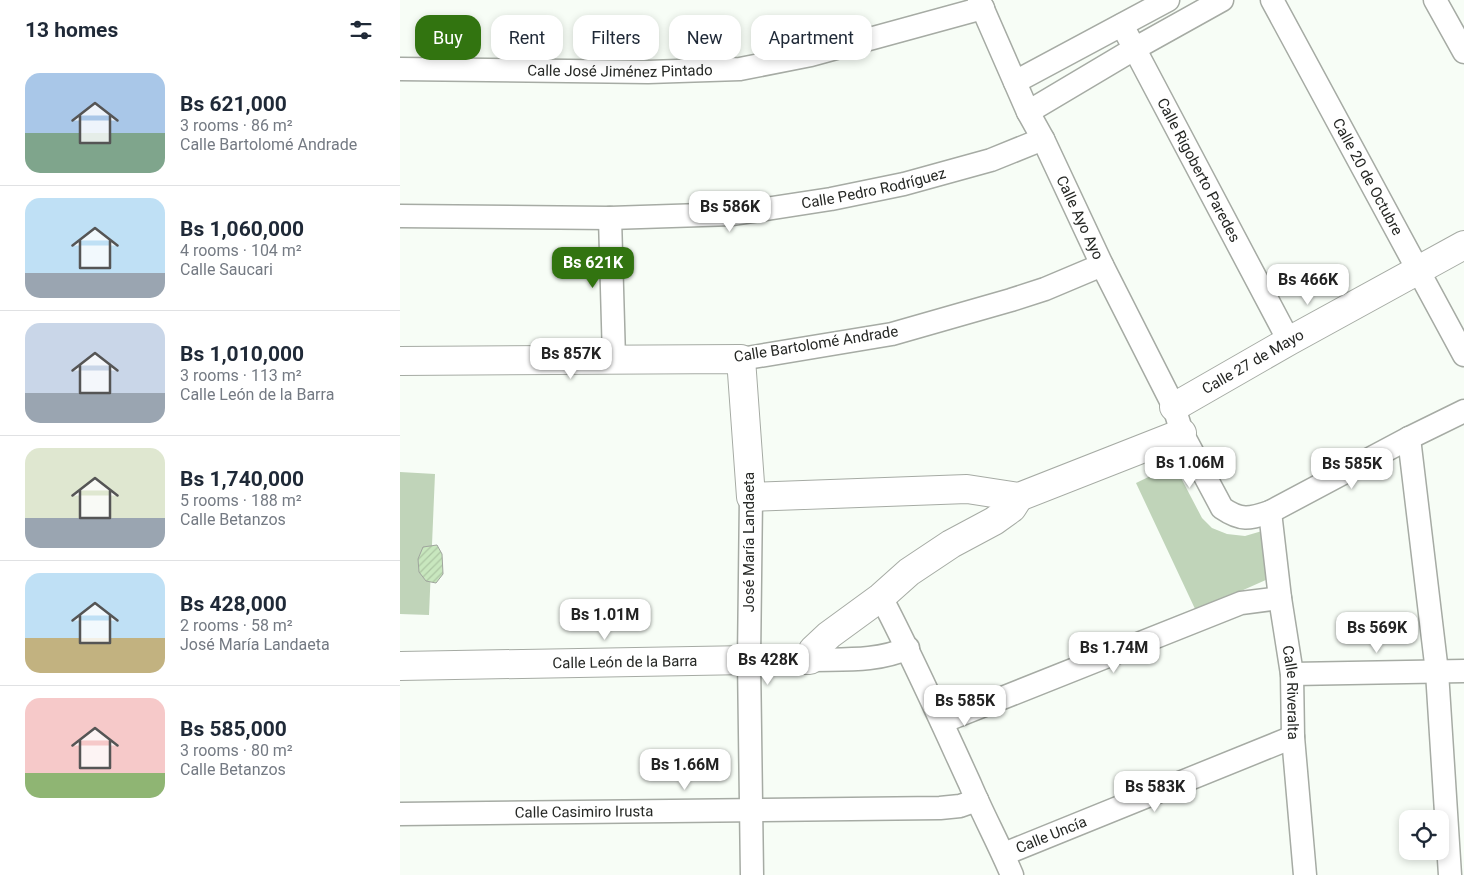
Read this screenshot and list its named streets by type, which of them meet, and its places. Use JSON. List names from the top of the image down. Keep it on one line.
{"streets":{"street":["Calle José Jiménez Pintado","Calle Rigoberto Paredes","Calle 20 de Octubre","Calle Pedro Rodríguez","Calle Ayo Ayo","Calle Bartolomé Andrade","Calle 27 de Mayo","José María Landaeta","Calle León de la Barra","Calle Riveralta","Calle Casimiro Irusta","Calle Uncía"]},"crossings":[["Calle José Jiménez Pintado","Calle Ayo Ayo"],["Calle Rigoberto Paredes","Calle 27 de Mayo"],["Calle 20 de Octubre","Calle 27 de Mayo"],["Calle Pedro Rodríguez","Calle Ayo Ayo"],["Calle Ayo Ayo","Calle Bartolomé Andrade"],["Calle Ayo Ayo","Calle 27 de Mayo"],["Calle Ayo Ayo","Calle Riveralta"],["Calle Bartolomé Andrade","José María Landaeta"],["José María Landaeta","Calle León de la Barra"],["José María Landaeta","Calle Casimiro Irusta"],["Calle Riveralta","Calle Uncía"]],"page":{"heading":"13 homes","chip":["Buy","Rent","Filters","New","Apartment"],"list":[{"name":"Bs 621,000","note":"3 rooms · 86 m² · Calle Bartolomé Andrade"},{"name":"Bs 1,060,000","note":"4 rooms · 104 m² · Calle Saucari"},{"name":"Bs 1,010,000","note":"3 rooms · 113 m² · Calle León de la Barra"},{"name":"Bs 1,740,000","note":"5 rooms · 188 m² · Calle Betanzos"},{"name":"Bs 428,000","note":"2 rooms · 58 m² · José María Landaeta"},{"name":"Bs 585,000","note":"3 rooms · 80 m² · Calle Betanzos"}],"price":["Bs 586K","Bs 621K","Bs 466K","Bs 857K","Bs 1.06M","Bs 585K","Bs 1.01M","Bs 569K","Bs 1.74M","Bs 428K","Bs 585K","Bs 1.66M","Bs 583K"]}}
